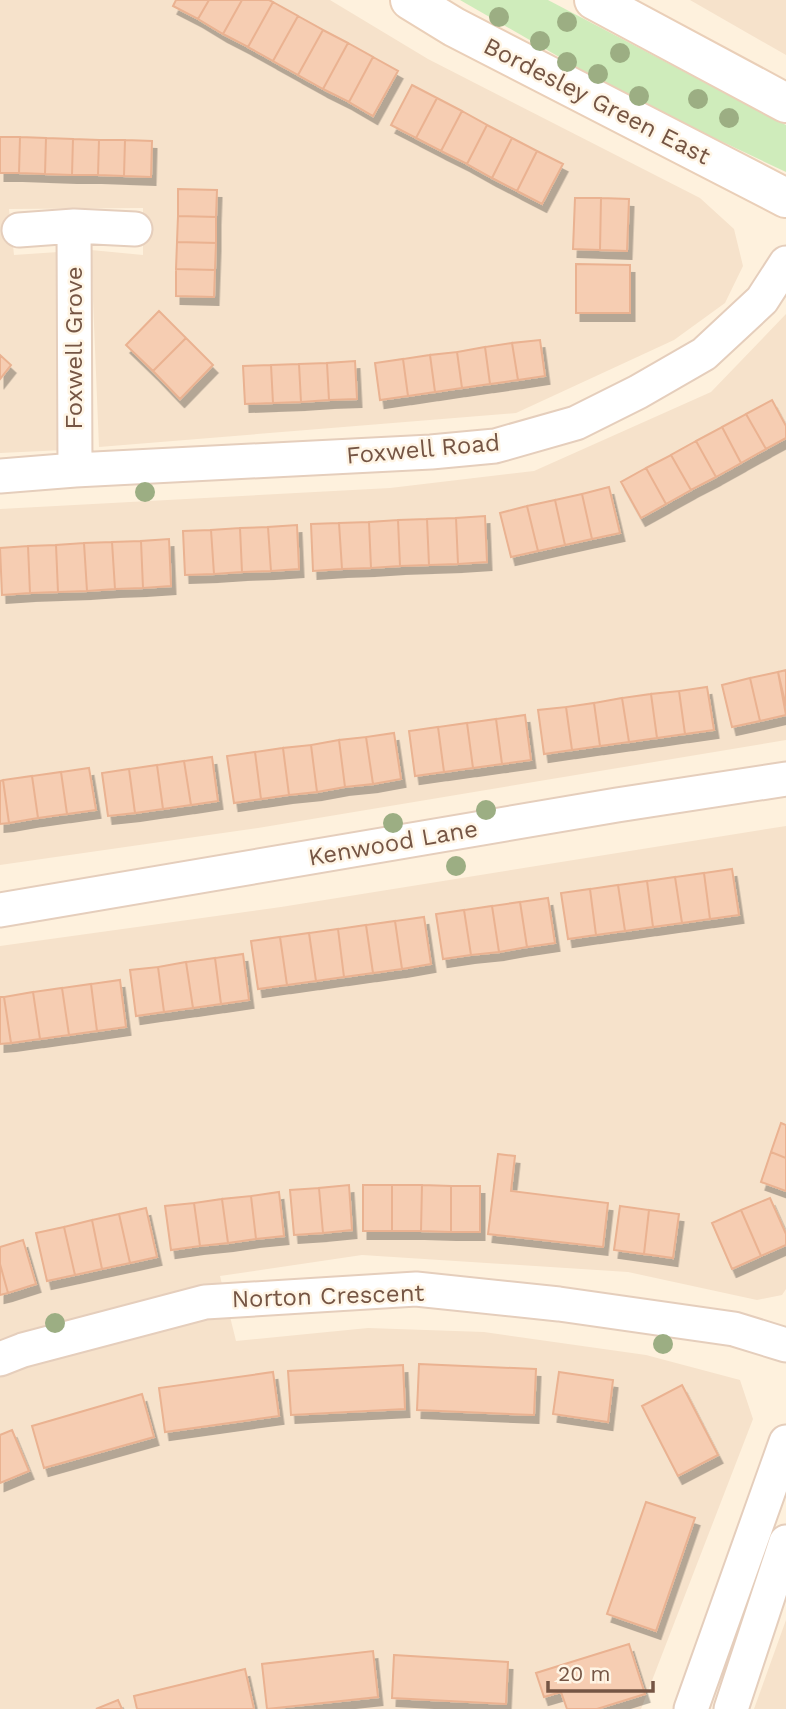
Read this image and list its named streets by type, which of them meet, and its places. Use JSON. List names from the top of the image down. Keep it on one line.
{"streets":{"main road":["Bordesley Green East"],"street":["Foxwell Grove","Foxwell Road","Kenwood Lane","Norton Crescent"]},"crossings":[["Foxwell Grove","Foxwell Road"]],"scale_bar":"20 m"}
